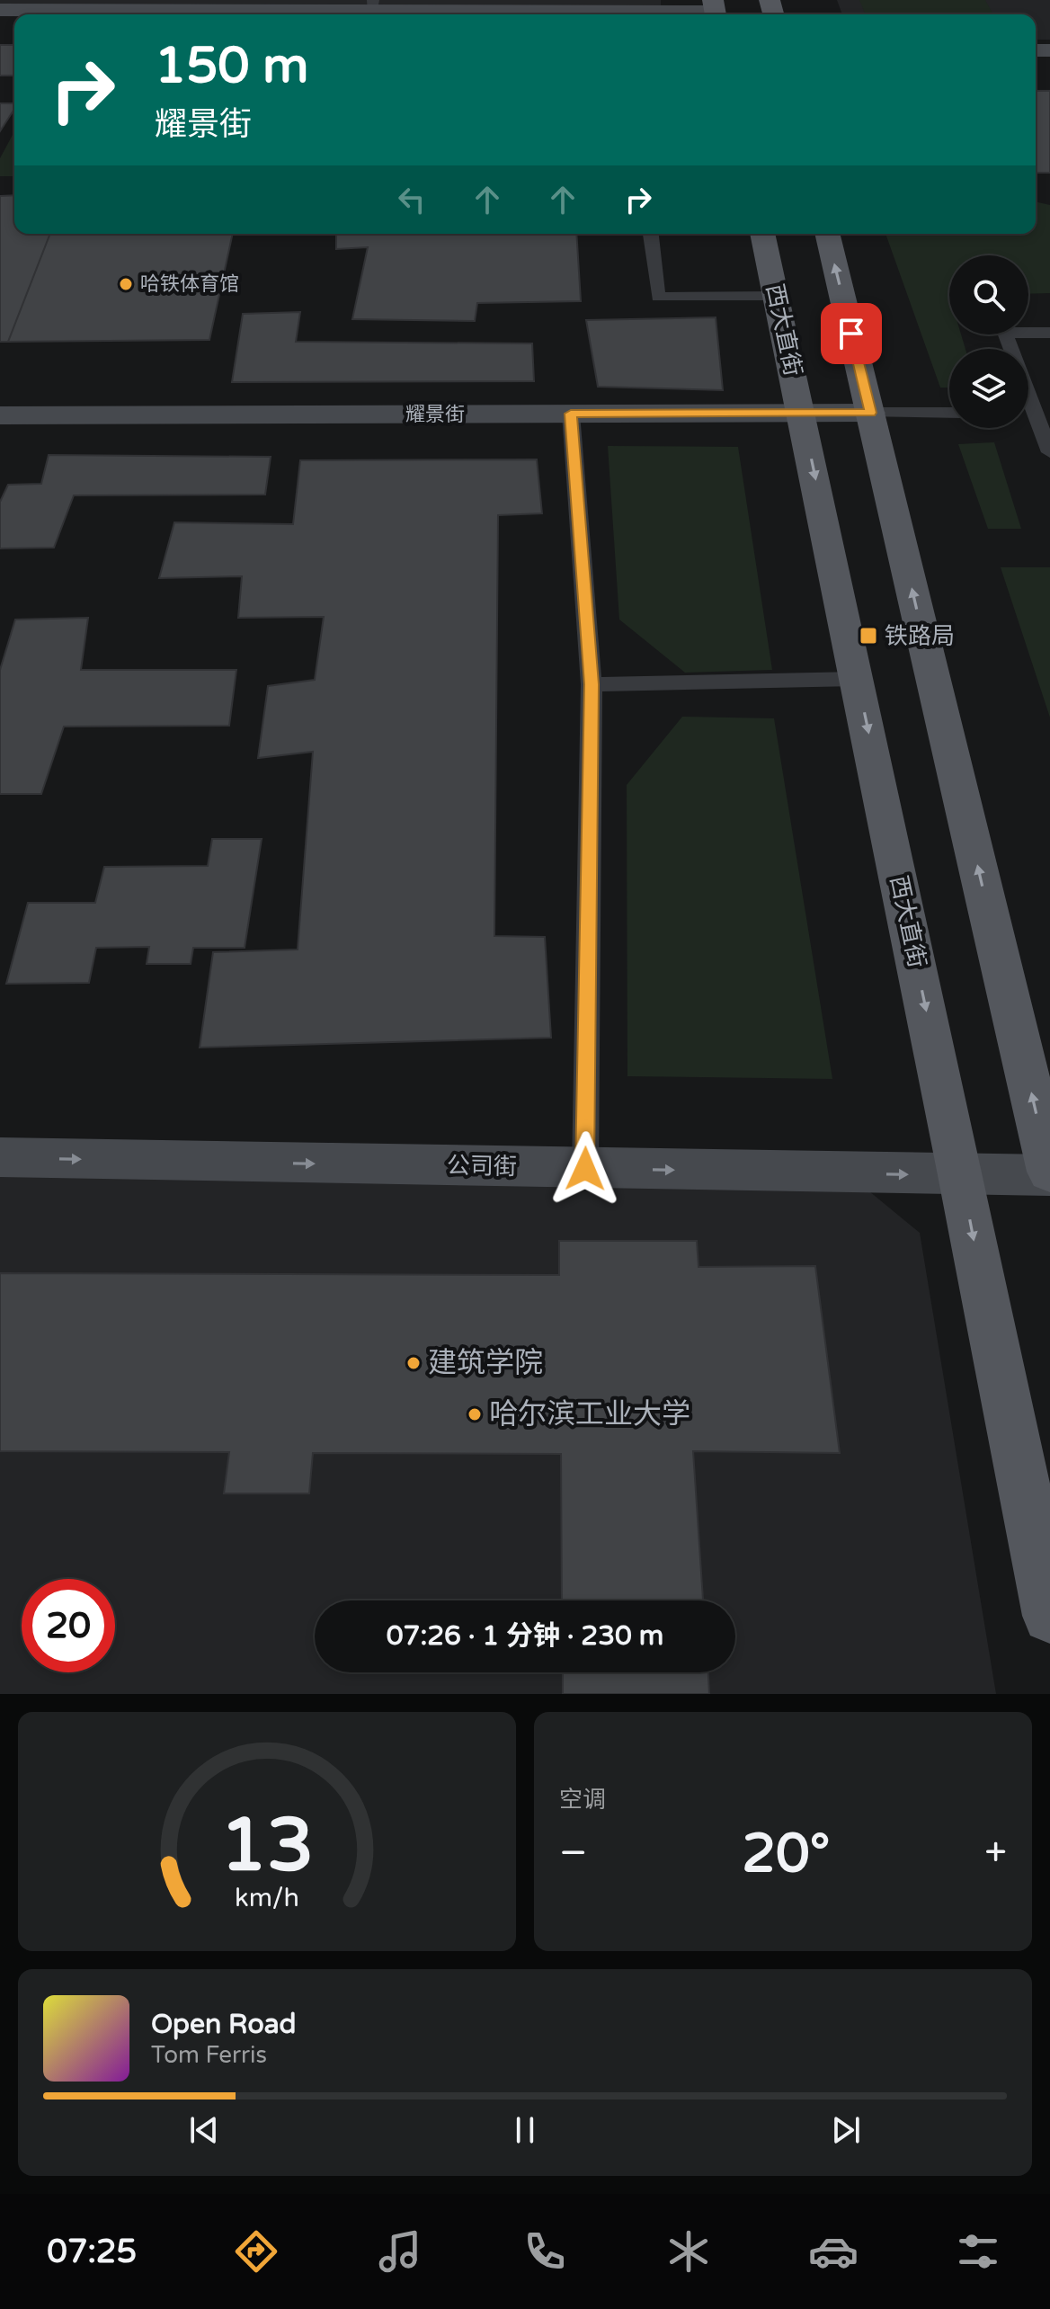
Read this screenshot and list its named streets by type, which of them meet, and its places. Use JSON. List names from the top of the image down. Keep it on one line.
{"streets":{"main road":["西大直街"],"street":["耀景街","公司街"]},"crossings":[["西大直街","耀景街"],["西大直街","公司街"]],"one_way":["公司街"],"places":{"other":["哈铁体育馆","建筑学院","哈尔滨工业大学"],"transit":["铁路局"]},"page":{"turn":["150 m","耀景街"],"limit":"20","trip":"07:26 · 1 分钟 · 230 m","tile":"空调","heat":["−","20°","+"],"song":["Open Road","Tom Ferris"],"tabs":"07:25","gauge":["13","km/h"]}}
